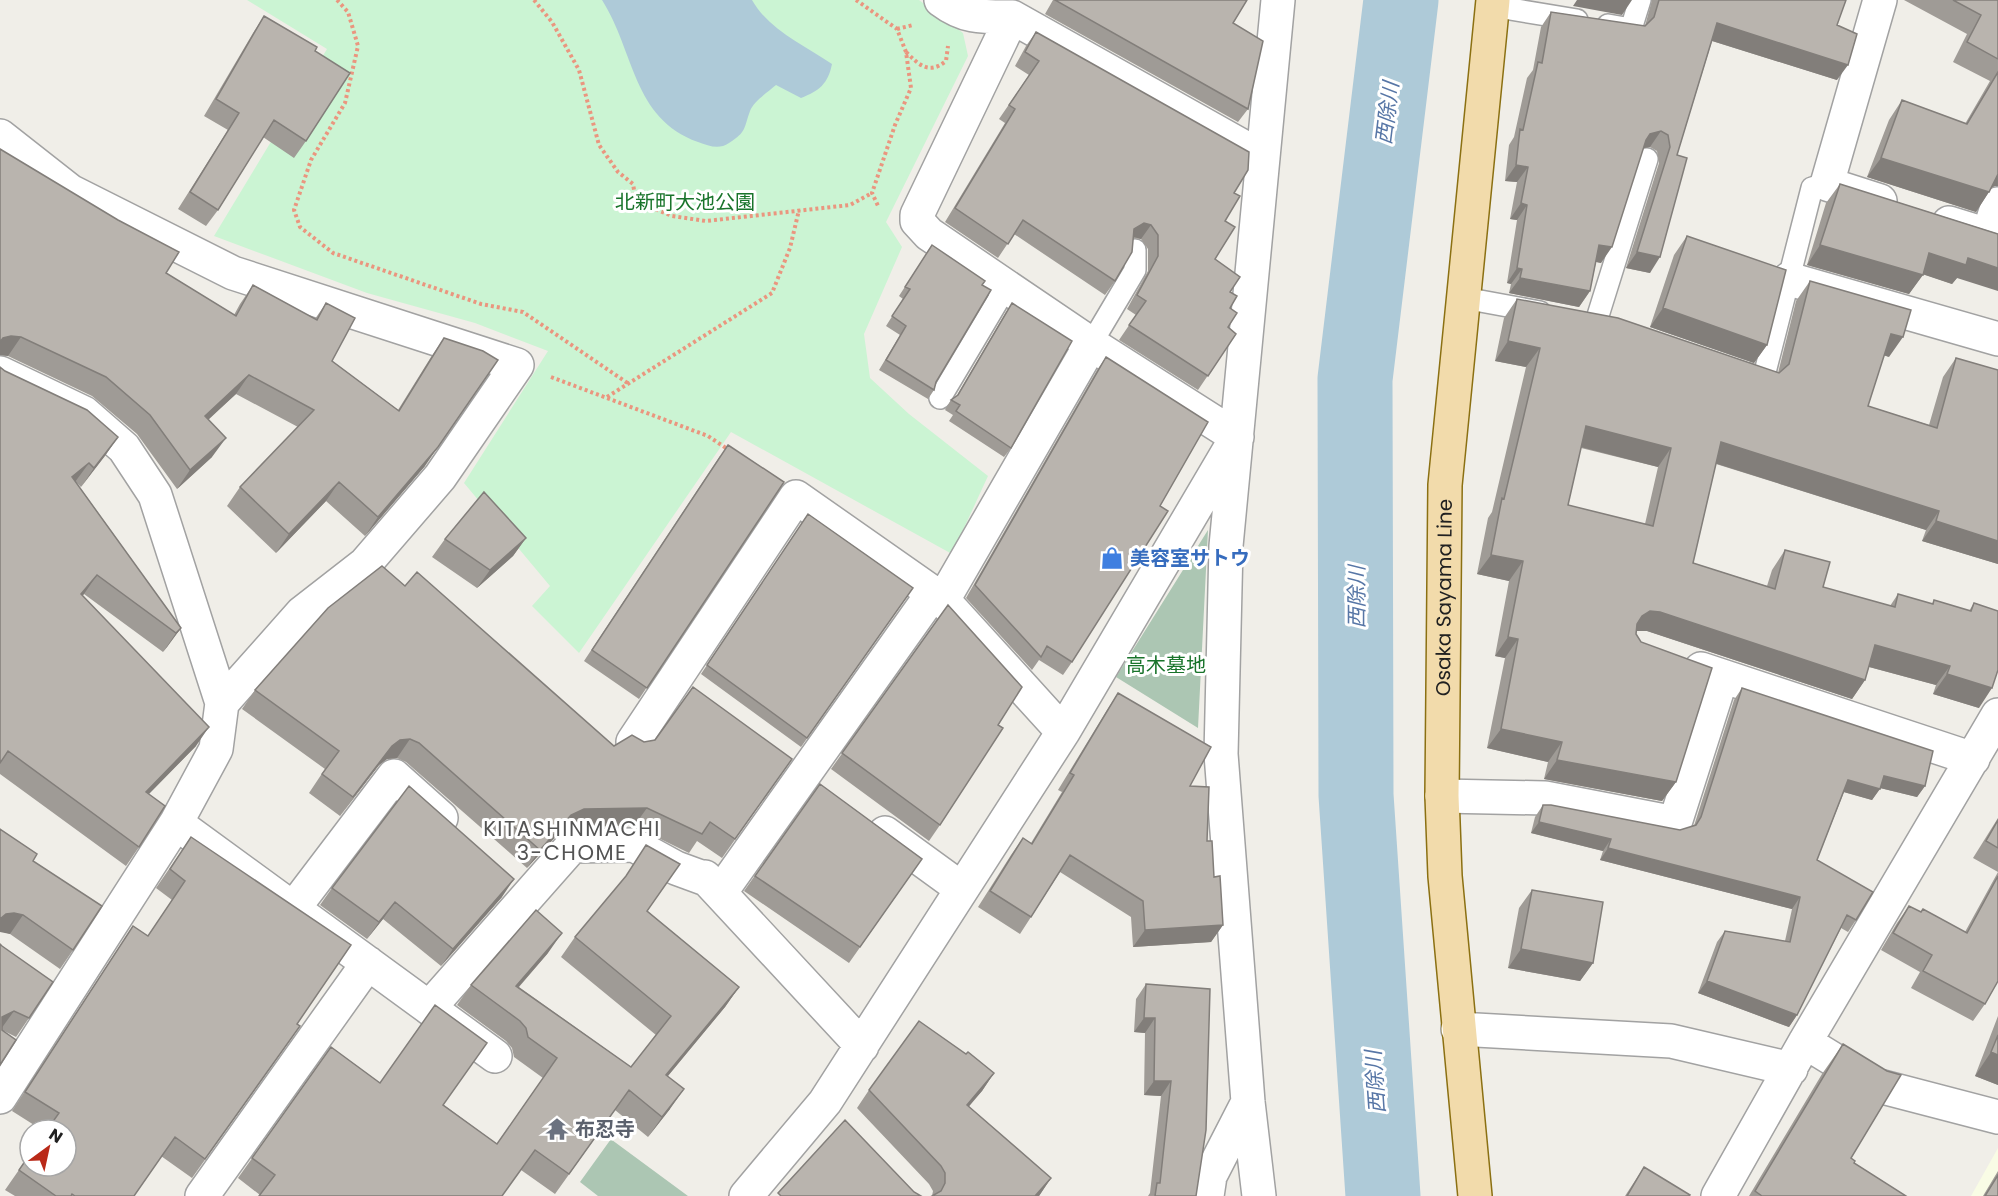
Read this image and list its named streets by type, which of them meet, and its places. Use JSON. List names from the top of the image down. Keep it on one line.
{"streets":{"main road":["Osaka Sayama Line"]},"districts":["KITASHINMACHI 3-CHOME"],"water":["西除川"],"parks":["北新町大池公園","高木墓地"],"places":{"shop":["美容室サトウ"],"temple":["布忍寺"]},"north":"top right"}
